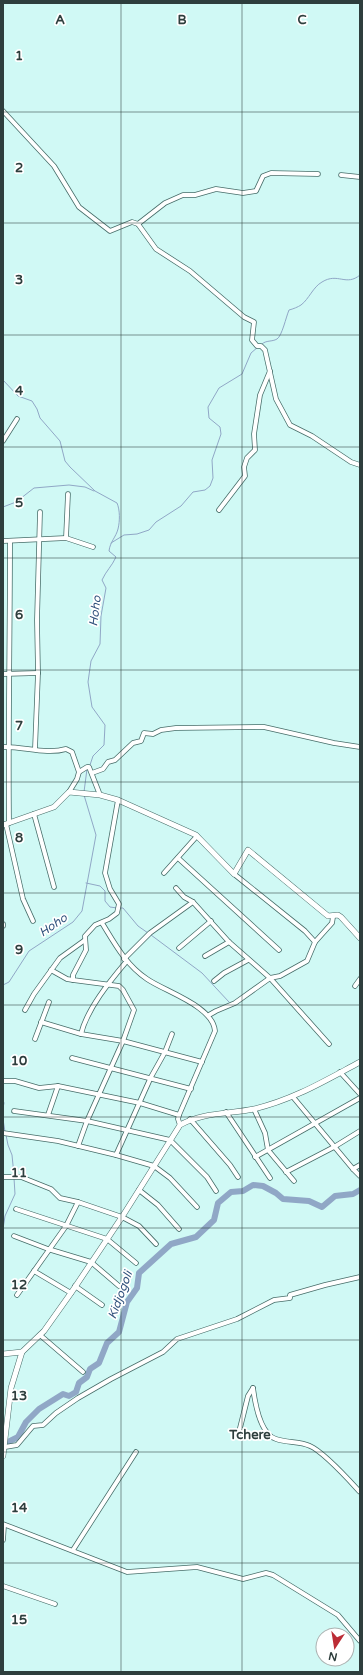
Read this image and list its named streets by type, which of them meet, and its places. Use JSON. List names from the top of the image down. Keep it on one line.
{"districts":["Tchere"],"water":["Hoho","Kidjogoli"],"north":"bottom","grid":{"columns":["A","B","C"],"rows":["1","2","3","4","5","6","7","8","9","10","11","12","13","14","15"]}}
